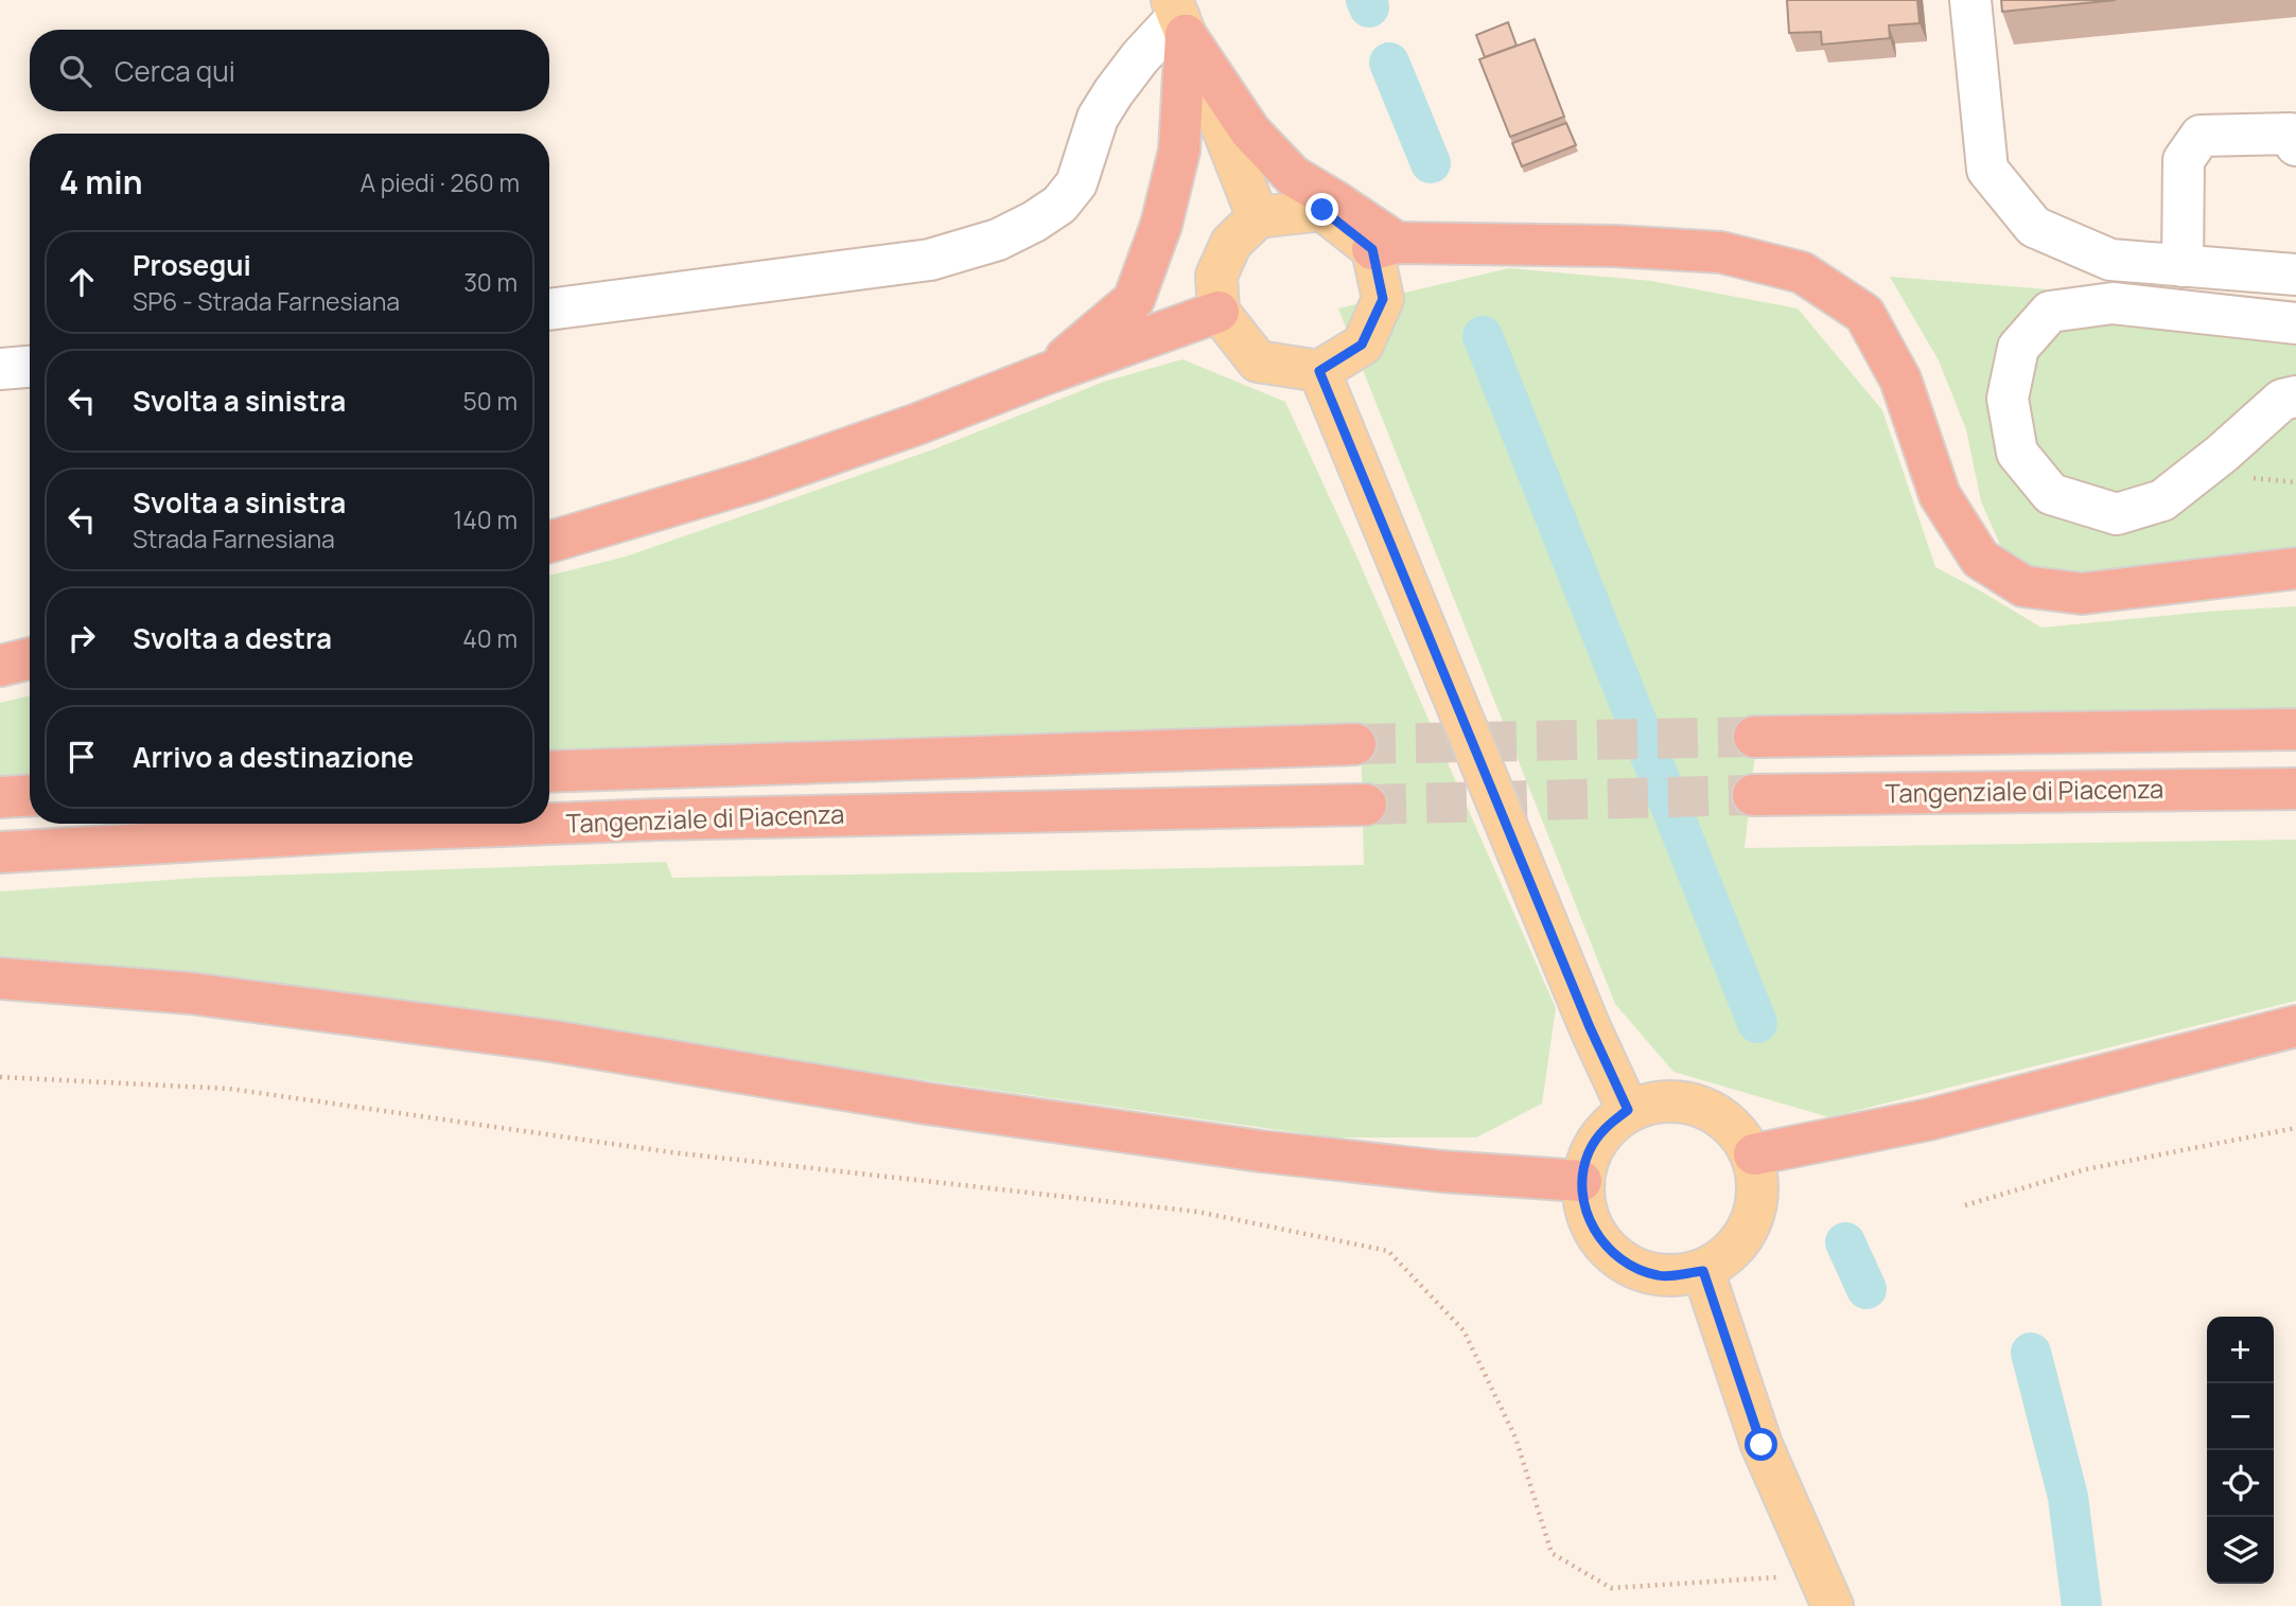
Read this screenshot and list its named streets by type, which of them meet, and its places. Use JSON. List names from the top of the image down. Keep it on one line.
{"streets":{"highway":["Tangenziale di Piacenza"]},"page":{"search":"Cerca qui","heading":["4 min","A piedi · 260 m"],"list":[["Prosegui","SP6 - Strada Farnesiana","30 m"],["Svolta a sinistra","50 m"],["Svolta a sinistra","Strada Farnesiana","140 m"],["Svolta a destra","40 m"],"Arrivo a destinazione"],"map_buttons":["+","−"]}}
